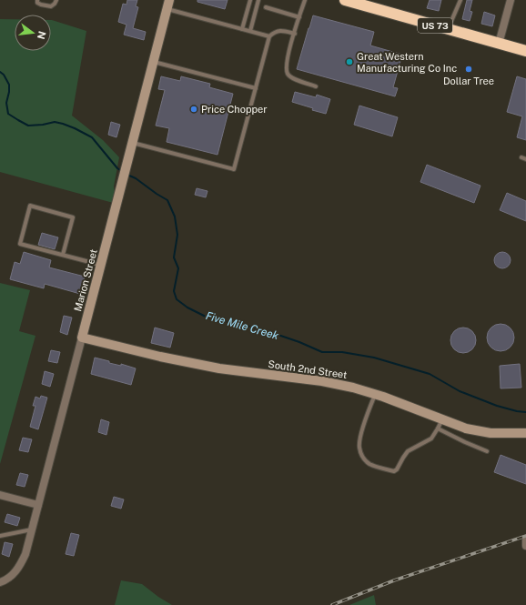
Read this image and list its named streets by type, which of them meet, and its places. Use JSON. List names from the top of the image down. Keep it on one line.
{"streets":{"highway":["US 73"],"street":["Marion Street","South 2nd Street"]},"crossings":[["Marion Street","South 2nd Street"]],"water":["Five Mile Creek"],"places":["Great Western Manufacturing Co Inc","Dollar Tree","Price Chopper"],"north":"right"}
